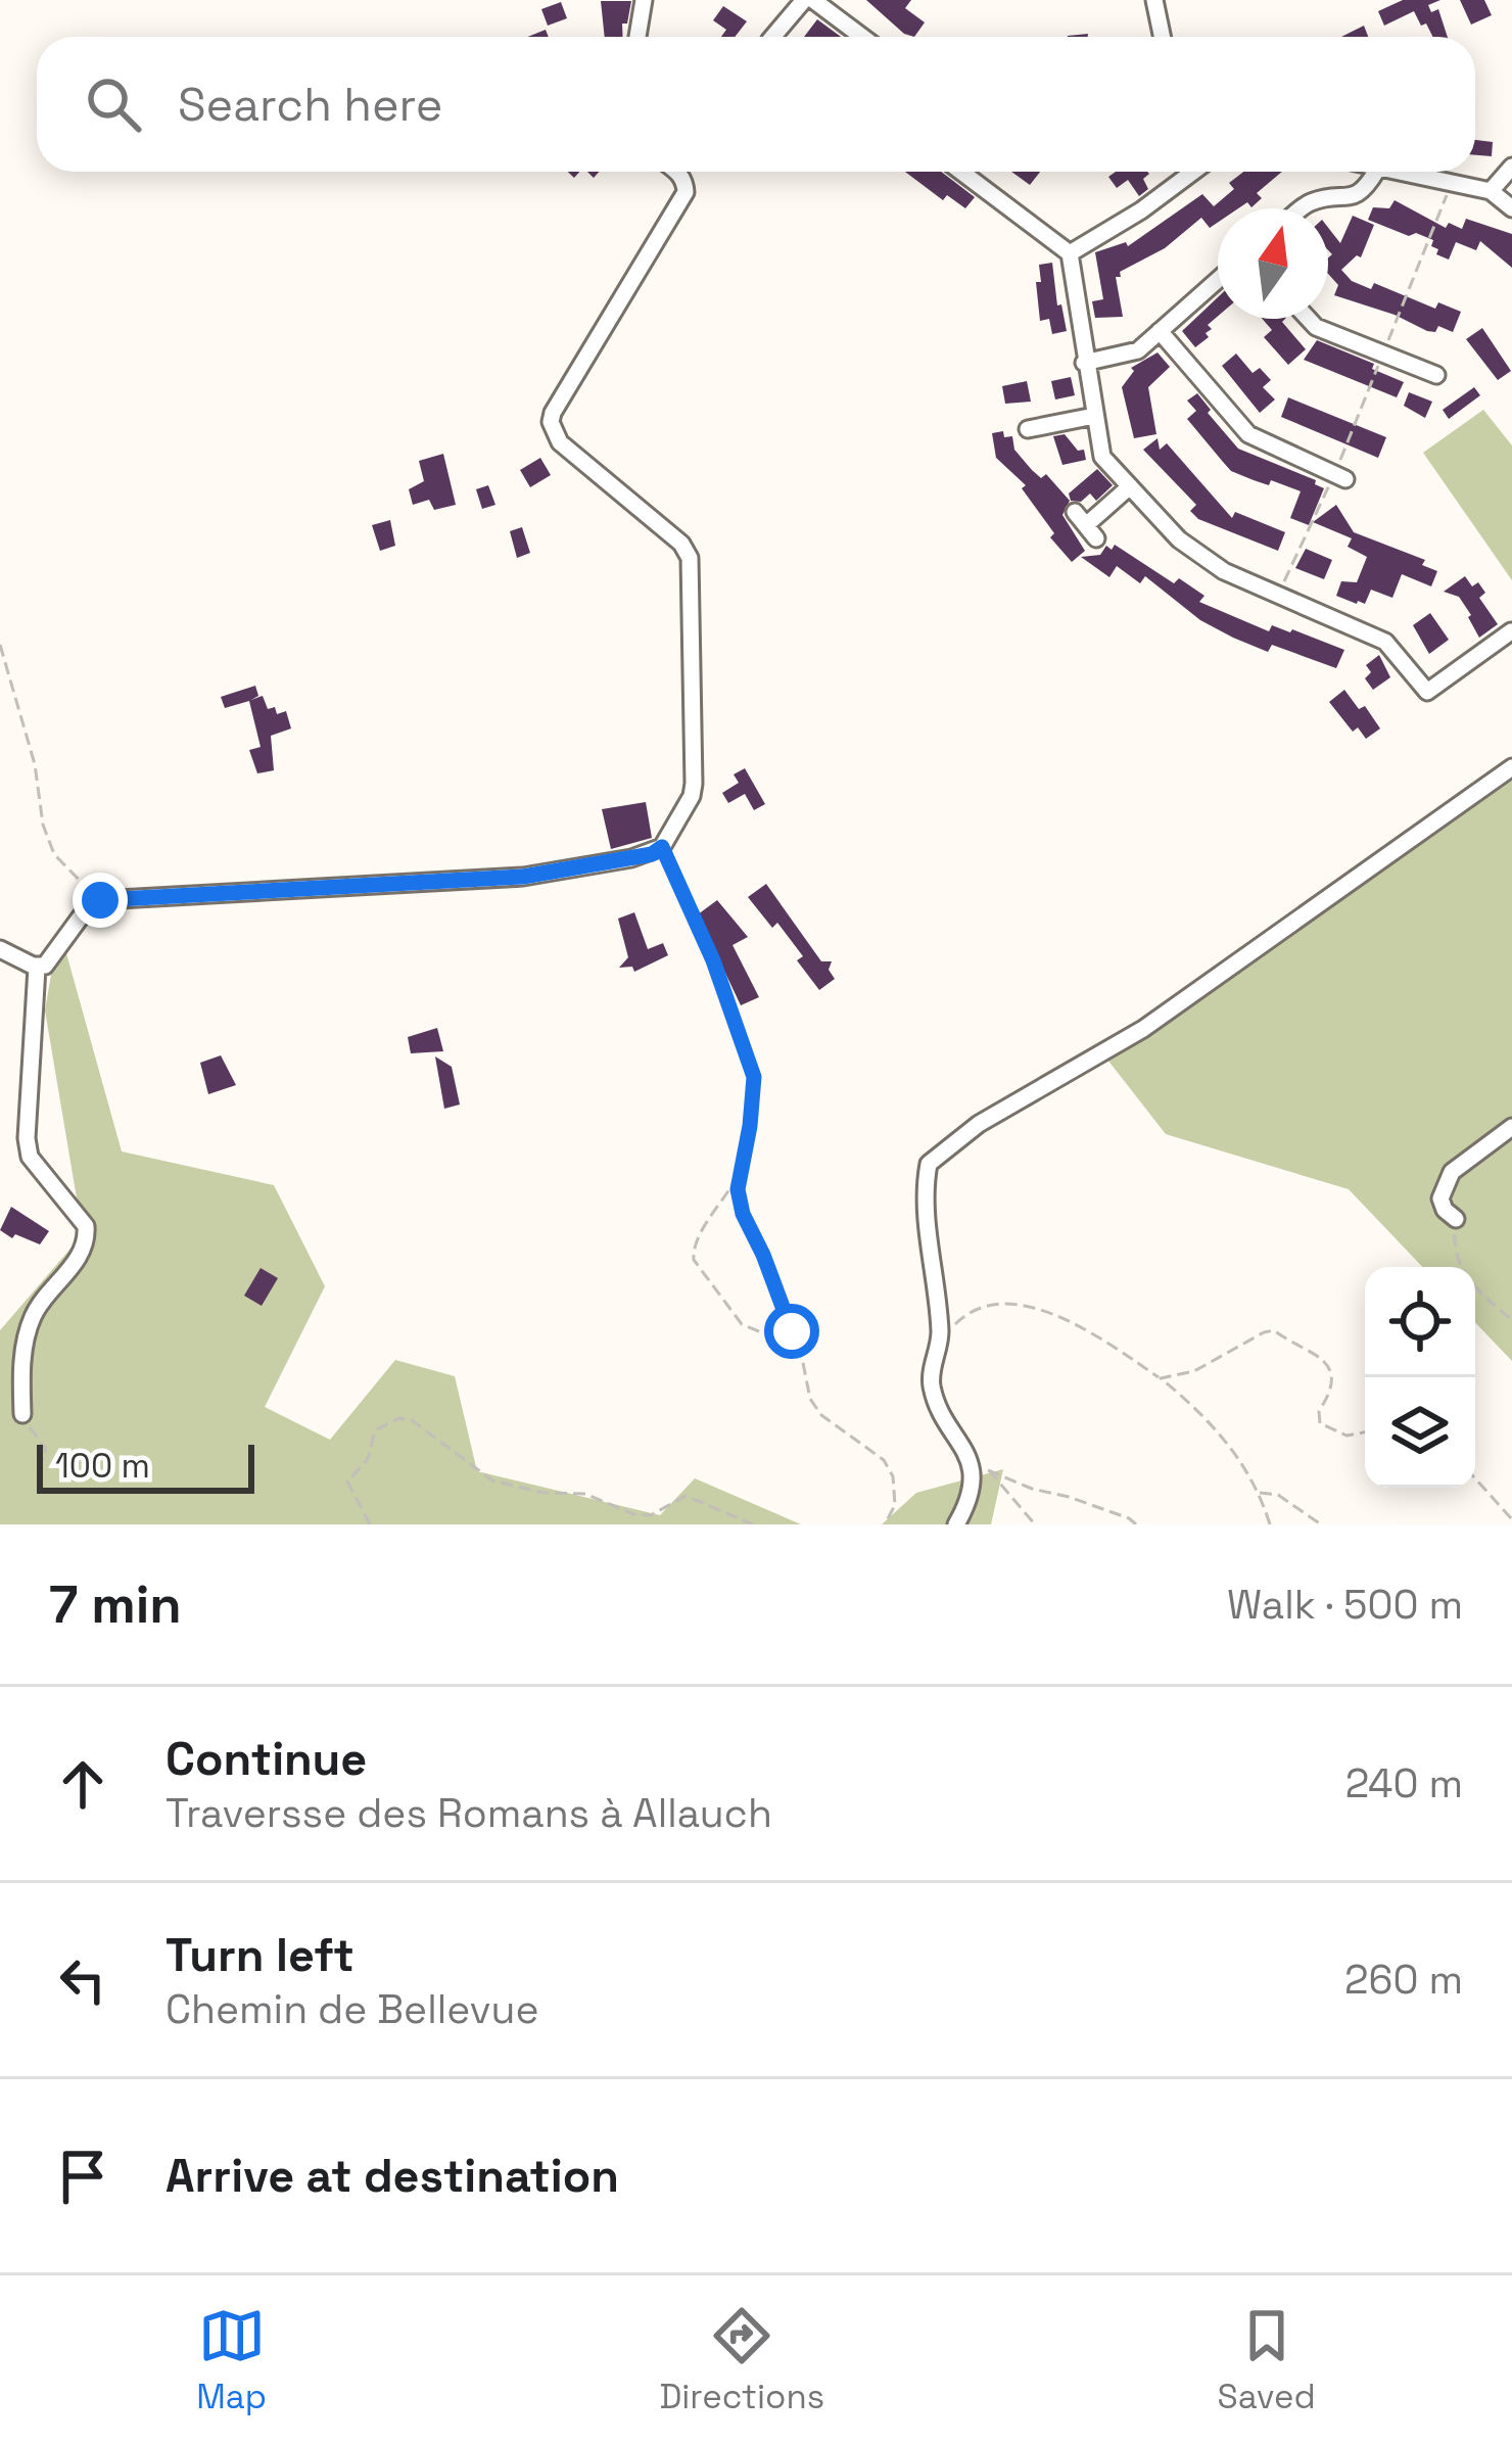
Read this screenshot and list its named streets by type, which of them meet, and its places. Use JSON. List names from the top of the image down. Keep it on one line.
{"scale_bar":"100 m","north":"top","page":{"search":"Search here","scale":"100 m","heading":["7 min","Walk · 500 m"],"list":[["Continue","Traversse des Romans à Allauch","240 m"],["Turn left","Chemin de Bellevue","260 m"],"Arrive at destination"],"nav":["Map","Directions","Saved"]}}
